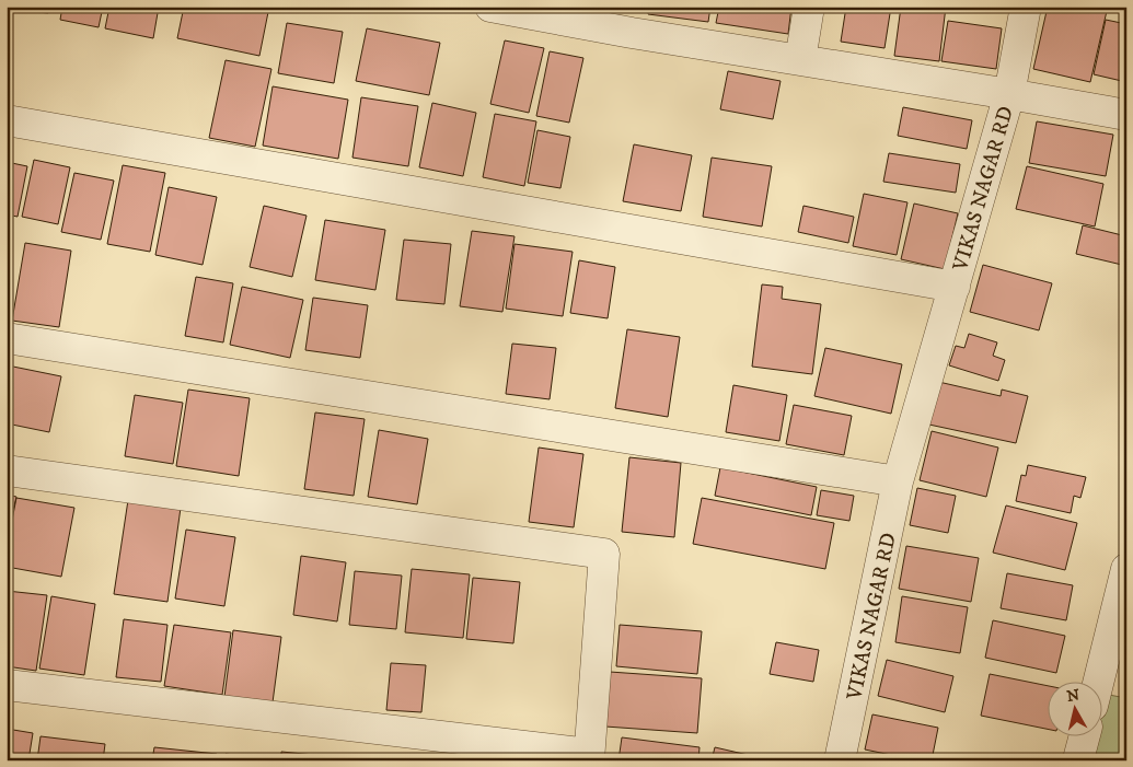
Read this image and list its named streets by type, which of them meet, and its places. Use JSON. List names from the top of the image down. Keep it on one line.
{"streets":{"street":["VIKAS NAGAR RD"]},"north":"top"}
